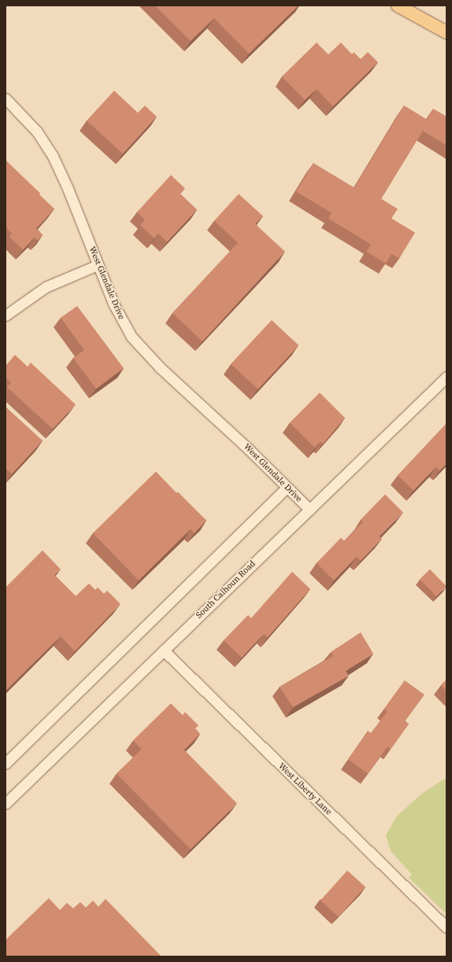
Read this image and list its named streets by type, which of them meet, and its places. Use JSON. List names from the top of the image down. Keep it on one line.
{"streets":{"street":["West Glendale Drive","South Calhoun Road","West Liberty Lane"]},"crossings":[["West Glendale Drive","South Calhoun Road"],["South Calhoun Road","West Liberty Lane"]]}
